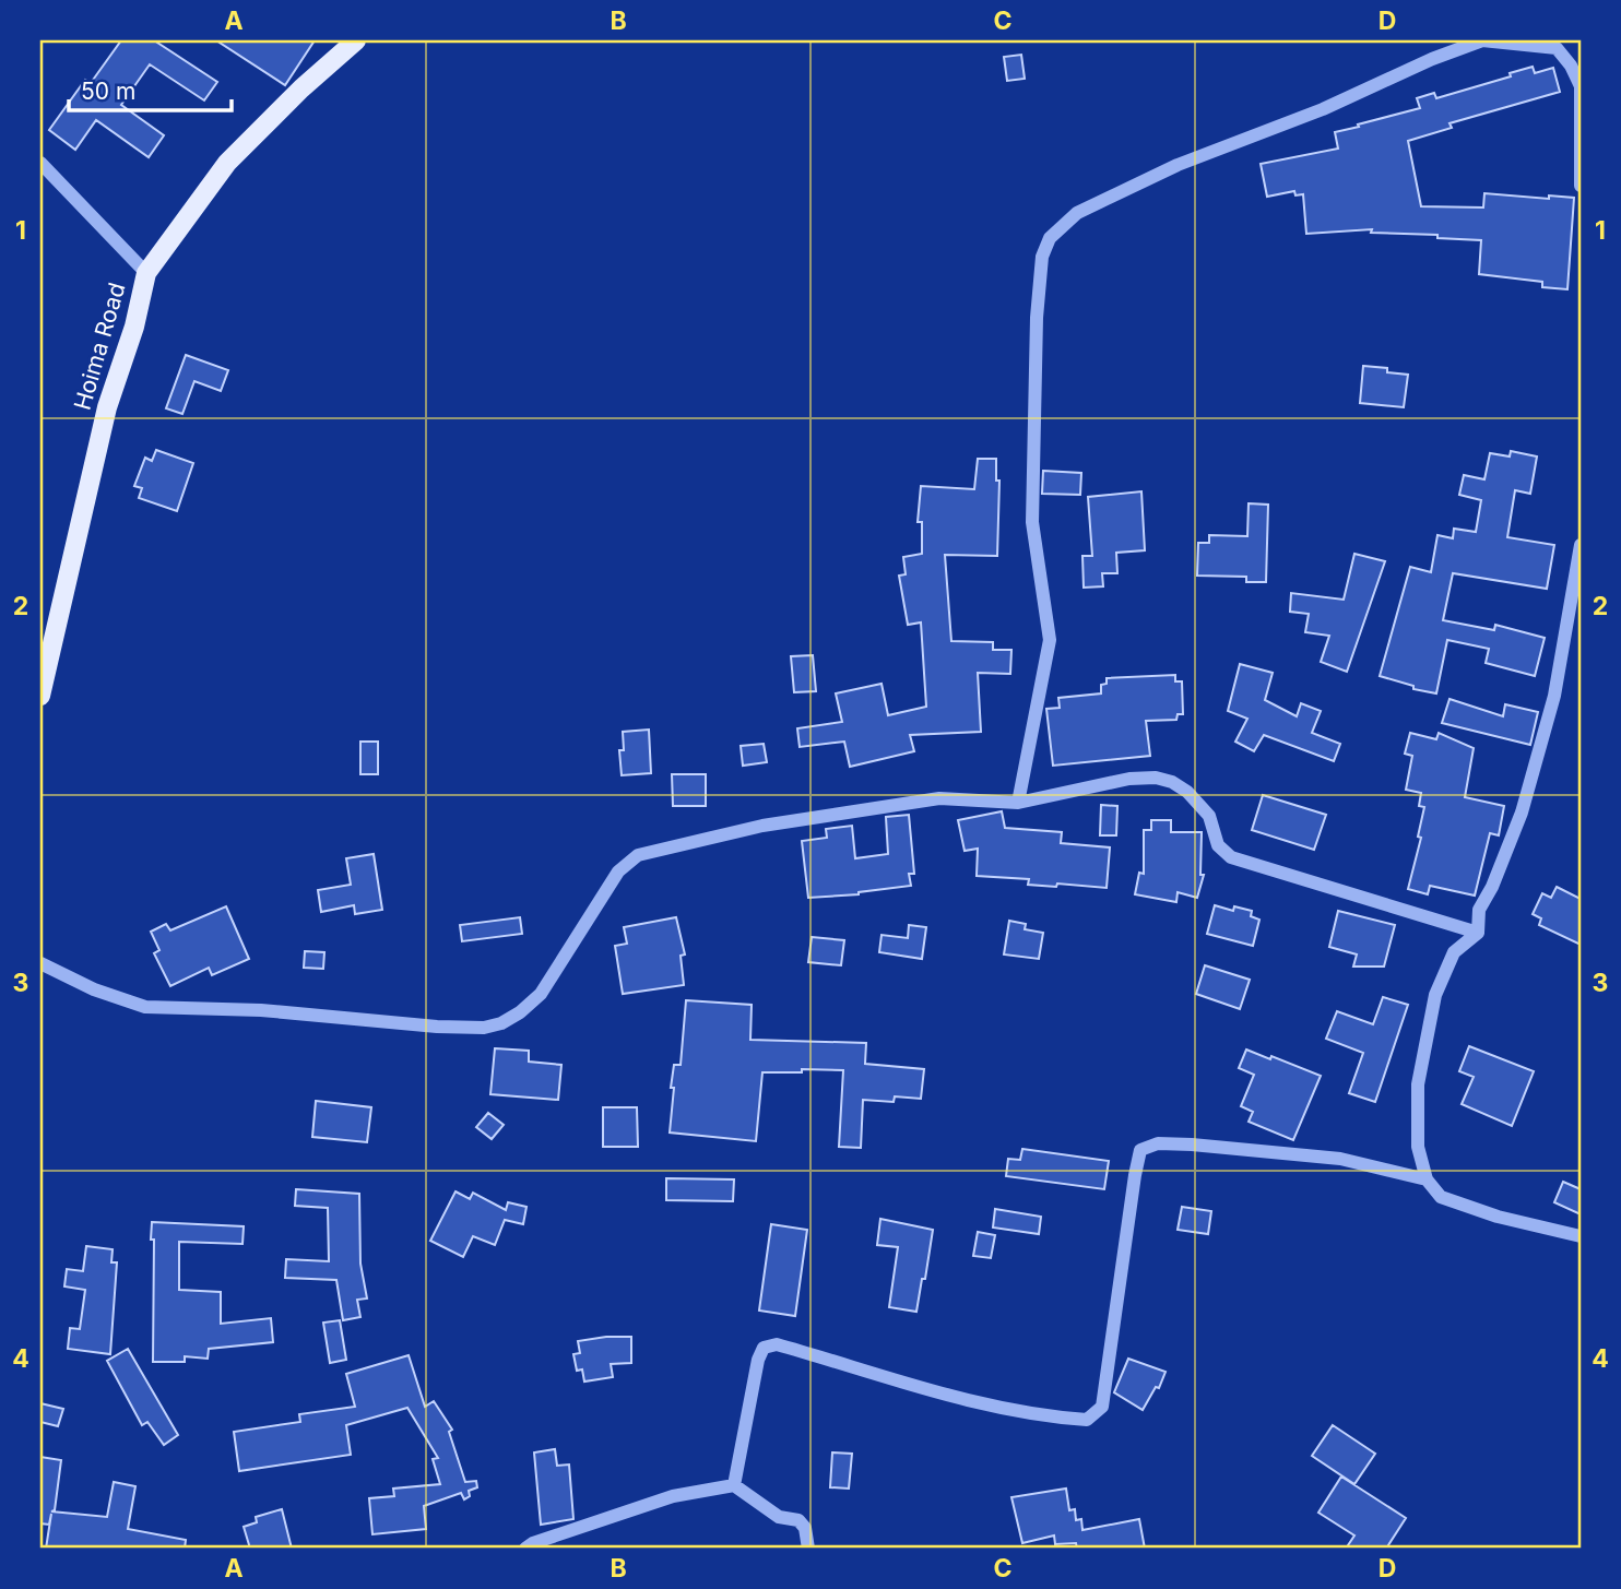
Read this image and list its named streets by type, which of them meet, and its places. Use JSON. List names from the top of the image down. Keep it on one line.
{"streets":{"main road":["Hoima Road"]},"scale_bar":"50 m","grid":{"columns":["A","B","C","D"],"rows":["1","2","3","4"]}}
